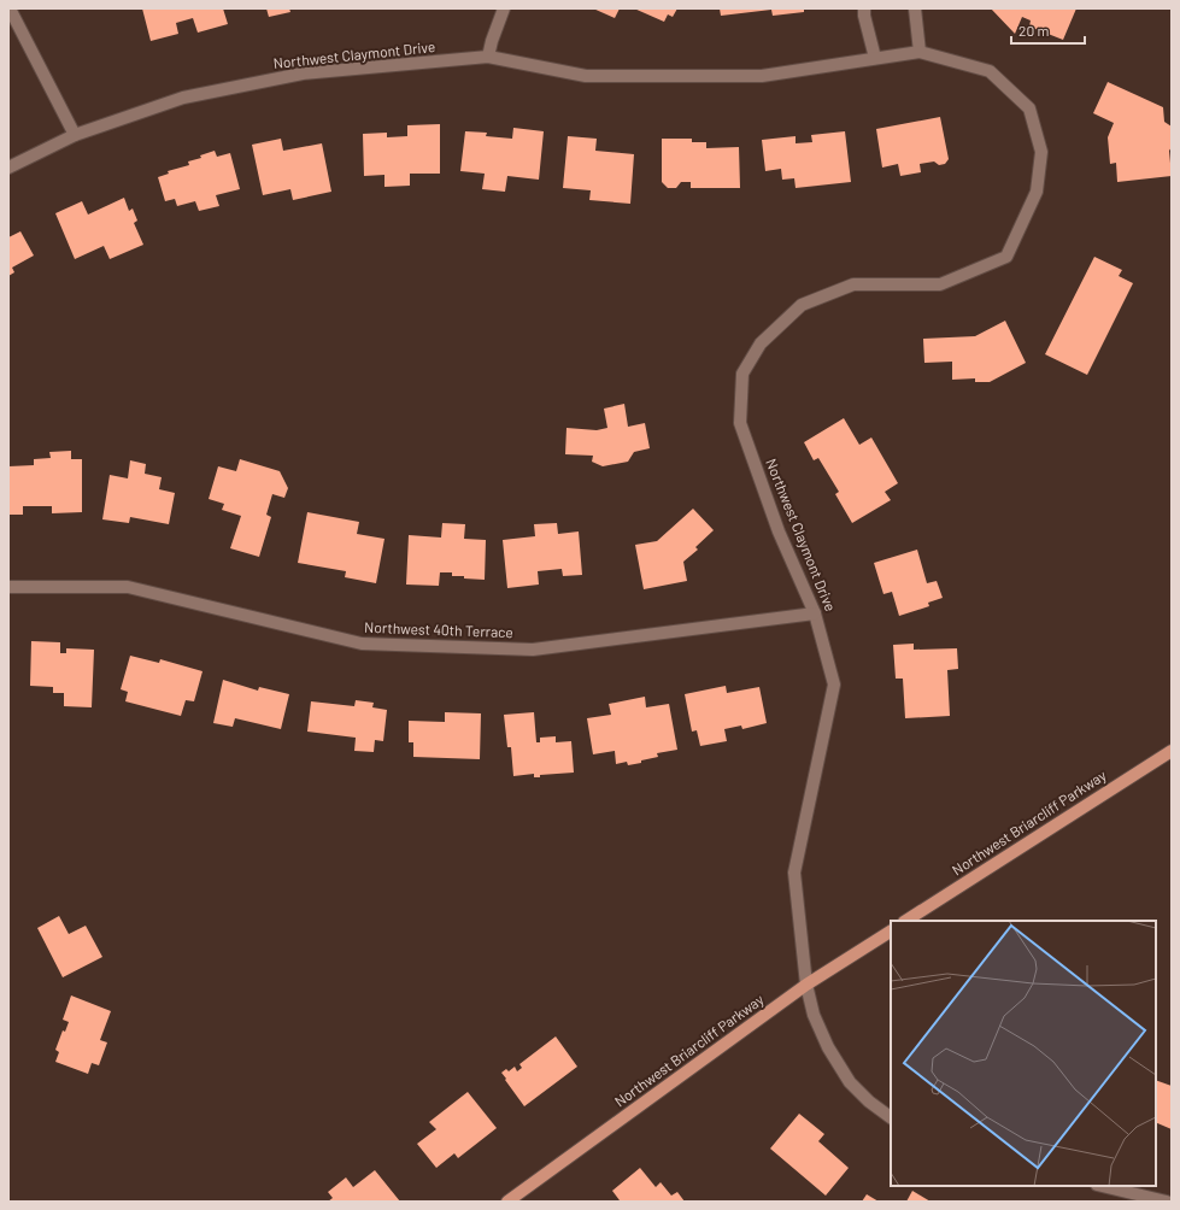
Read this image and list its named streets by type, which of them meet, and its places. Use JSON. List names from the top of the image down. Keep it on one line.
{"streets":{"main road":["Northwest Briarcliff Parkway"],"street":["Northwest Claymont Drive","Northwest 40th Terrace"]},"crossings":[["Northwest Claymont Drive","Northwest 40th Terrace"],["Northwest Claymont Drive","Northwest Briarcliff Parkway"]],"scale_bar":"20 m"}
